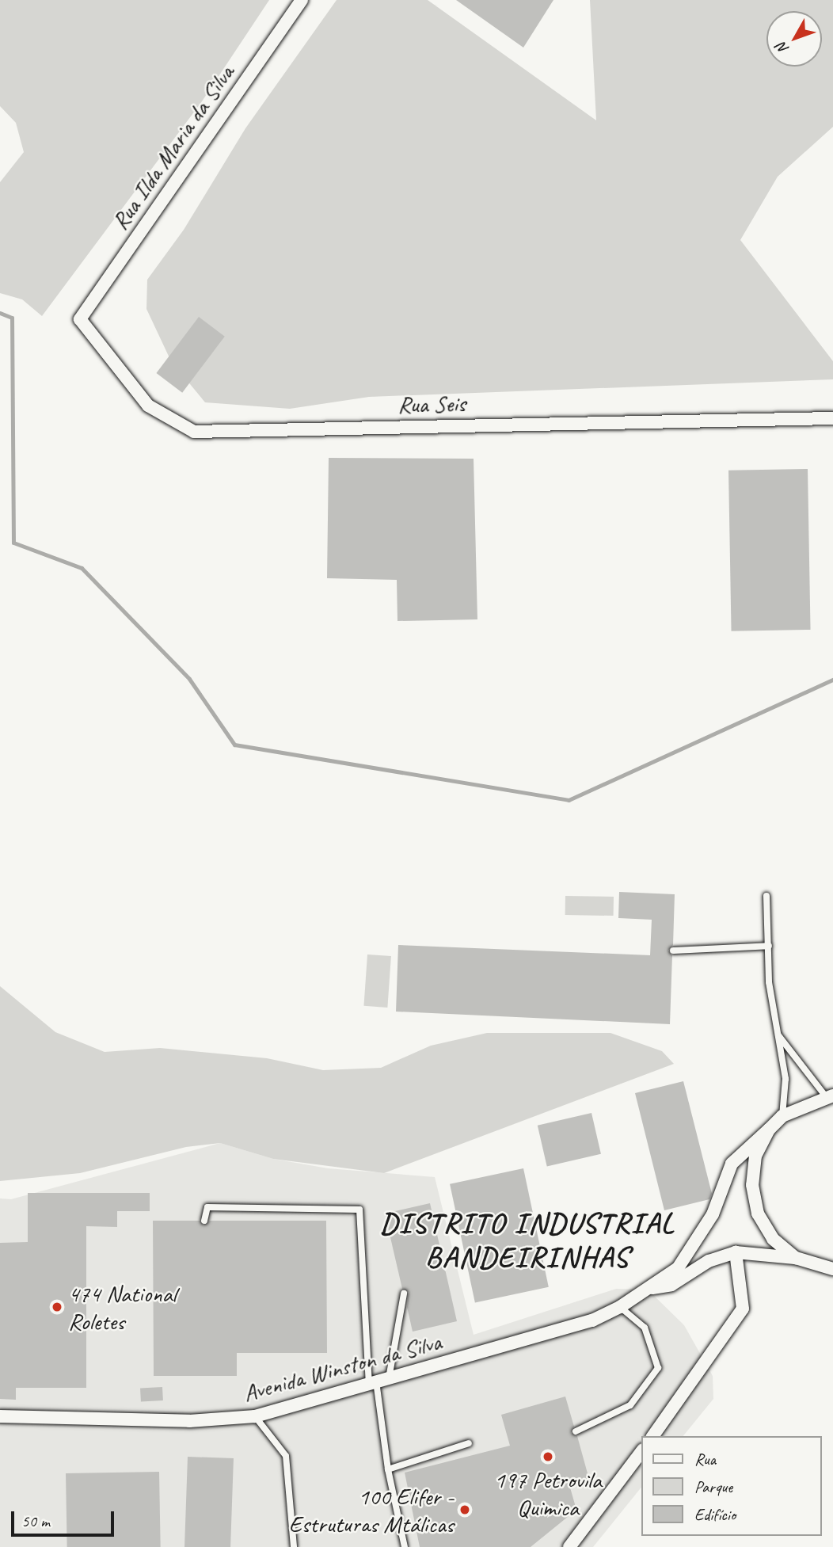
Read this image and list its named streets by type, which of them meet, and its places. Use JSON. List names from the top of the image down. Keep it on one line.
{"streets":{"street":["Rua Ilda Maria da Silva","Rua Seis","Avenida Winston da Silva"]},"crossings":[["Rua Ilda Maria da Silva","Rua Seis"]],"districts":["DISTRITO INDUSTRIAL BANDEIRINHAS"],"places":["474 National Roletes","197 Petrovila Quimica","100 Elifer - Estruturas Mtálicas"],"legend":["Rua","Parque","Edifício"],"scale_bar":"50 m","north":"bottom left"}
